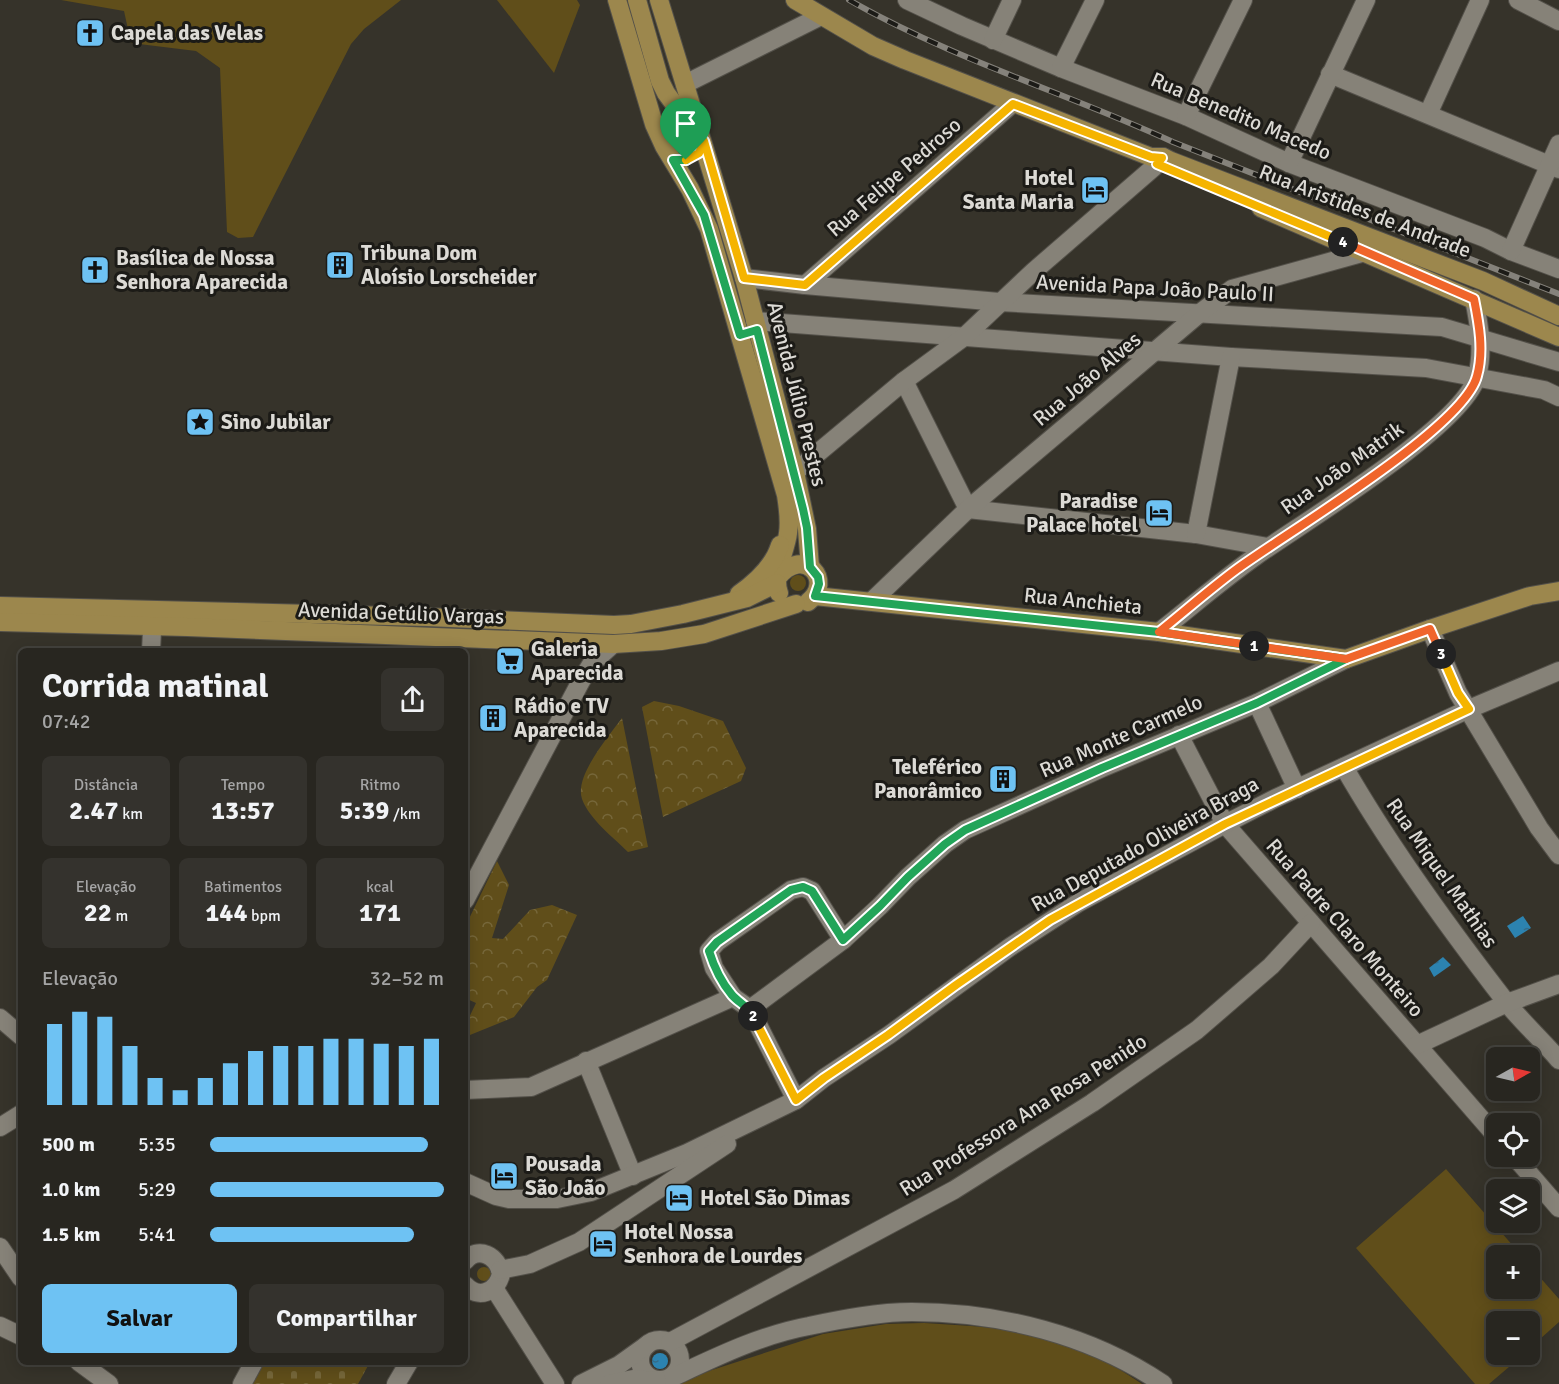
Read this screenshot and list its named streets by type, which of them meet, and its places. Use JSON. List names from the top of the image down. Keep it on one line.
{"streets":{"main road":["Rua Aristides de Andrade","Avenida Júlio Prestes","Rua Anchieta","Avenida Getúlio Vargas","Rua Monte Carmelo"],"street":["Rua Benedito Macedo","Rua Felipe Pedroso","Avenida Papa João Paulo II","Rua João Alves","Rua João Matrik","Rua Deputado Oliveira Braga","Rua Miquel Mathias","Rua Padre Claro Monteiro","Rua Professora Ana Rosa Penido"]},"crossings":[["Rua Felipe Pedroso","Rua Aristides de Andrade"],["Rua Felipe Pedroso","Avenida Papa João Paulo II"],["Rua Aristides de Andrade","Rua João Alves"],["Rua Aristides de Andrade","Rua João Matrik"],["Avenida Papa João Paulo II","Rua João Alves"],["Avenida Papa João Paulo II","Avenida Júlio Prestes"],["Avenida Papa João Paulo II","Rua João Matrik"],["Rua João Alves","Rua Anchieta"],["Avenida Júlio Prestes","Rua Anchieta"],["Avenida Júlio Prestes","Avenida Getúlio Vargas"],["Rua João Matrik","Rua Anchieta"],["Rua Anchieta","Avenida Getúlio Vargas"],["Rua Anchieta","Rua Monte Carmelo"],["Rua Monte Carmelo","Rua Padre Claro Monteiro"],["Rua Deputado Oliveira Braga","Rua Miquel Mathias"],["Rua Deputado Oliveira Braga","Rua Padre Claro Monteiro"],["Rua Padre Claro Monteiro","Rua Professora Ana Rosa Penido"]],"places":{"church":["Capela das Velas","Basílica de Nossa Senhora Aparecida"],"hotel":["Hotel Santa Maria","Paradise Palace hotel","Pousada São João","Hotel São Dimas","Hotel Nossa Senhora de Lourdes"],"building":["Tribuna Dom Aloísio Lorscheider","Rádio e TV Aparecida","Teleférico Panorâmico"],"place":["Sino Jubilar"],"supermarket":["Galeria Aparecida"]},"north":"right","page":{"pins":["4","1","3","2"],"heading":["Corrida matinal","07:42"],"stats":[["Distância","2.47 km"],["Tempo","13:57"],["Ritmo","5:39 /km"],["Elevação","22 m"],["Batimentos","144 bpm"],["kcal","171"]],"chart":["Elevação","32–52 m"],"map_buttons":["+","−"],"list":[{"name":"500 m","note":"5:35"},{"name":"1.0 km","note":"5:29"},{"name":"1.5 km","note":"5:41"}],"buttons":["Salvar","Compartilhar"]}}
